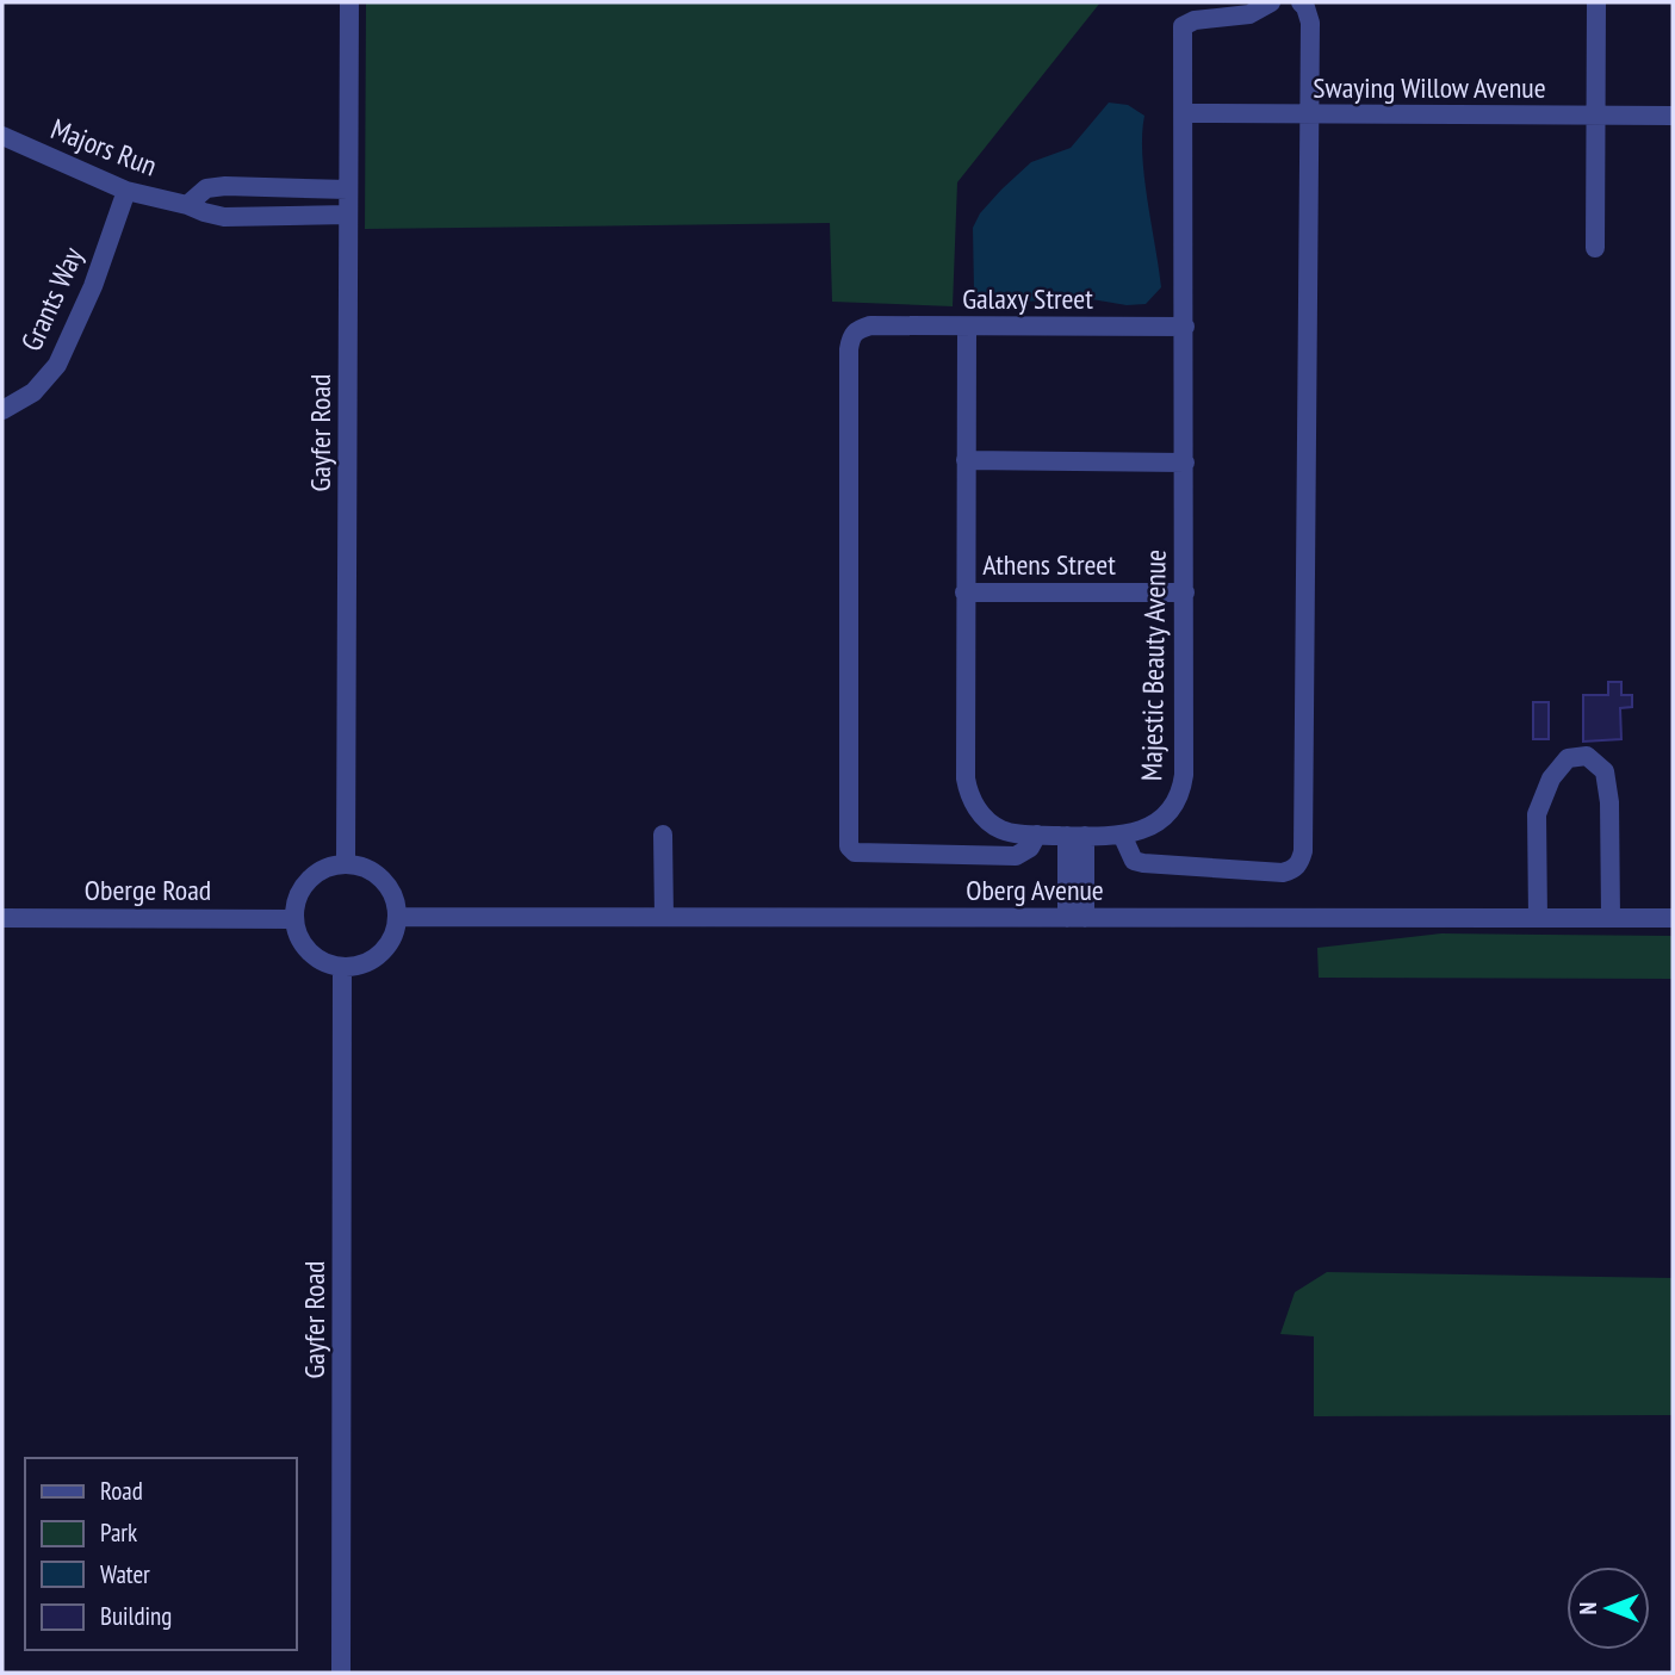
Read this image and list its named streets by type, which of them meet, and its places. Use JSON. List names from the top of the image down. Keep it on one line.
{"streets":{"street":["Swaying Willow Avenue","Majors Run","Grants Way","Galaxy Street","Gayfer Road","Athens Street","Majestic Beauty Avenue","Oberge Road","Oberg Avenue"]},"crossings":[["Swaying Willow Avenue","Majestic Beauty Avenue"],["Majors Run","Grants Way"],["Majors Run","Gayfer Road"],["Galaxy Street","Majestic Beauty Avenue"],["Gayfer Road","Oberge Road"],["Gayfer Road","Oberg Avenue"],["Athens Street","Majestic Beauty Avenue"],["Oberge Road","Oberg Avenue"]],"legend":["Road","Park","Water","Building"],"north":"left"}
